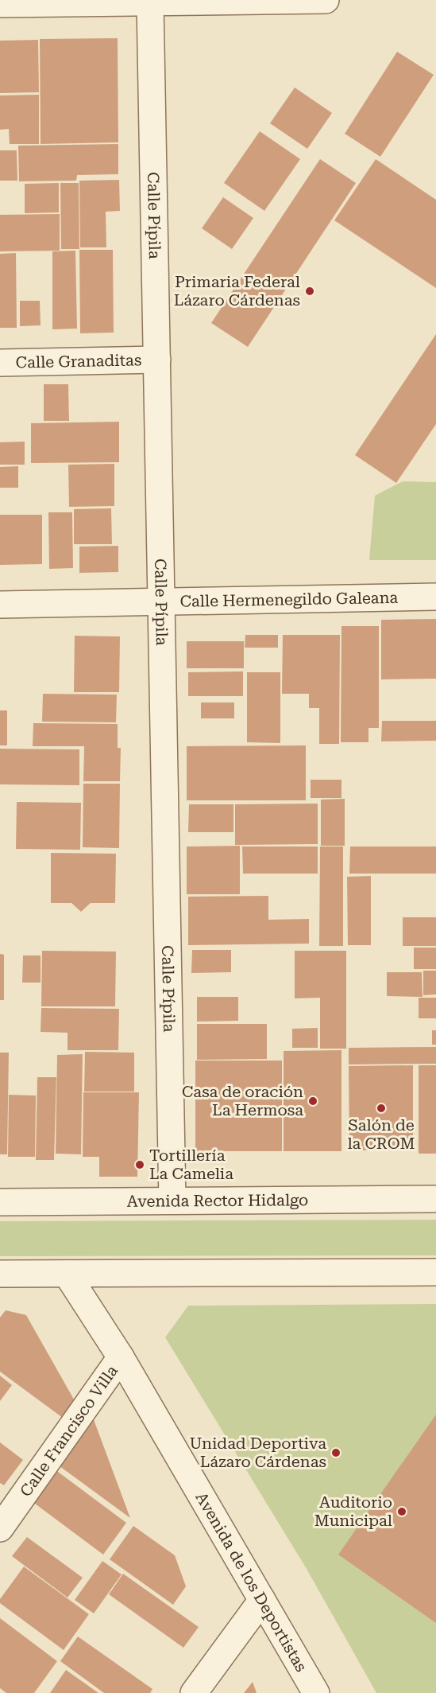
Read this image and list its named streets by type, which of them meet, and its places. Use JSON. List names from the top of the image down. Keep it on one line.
{"streets":{"street":["Calle Pípila","Calle Granaditas","Calle Hermenegildo Galeana","Avenida Rector Hidalgo","Calle Francisco Villa","Avenida de los Deportistas"]},"crossings":[["Calle Pípila","Calle Granaditas"],["Calle Pípila","Calle Hermenegildo Galeana"],["Calle Pípila","Avenida Rector Hidalgo"],["Calle Francisco Villa","Avenida de los Deportistas"]],"places":["Primaria Federal Lázaro Cárdenas","Casa de oración La Hermosa","Salón de la CROM","Tortillería La Camelia","Unidad Deportiva Lázaro Cárdenas","Auditorio Municipal"]}
